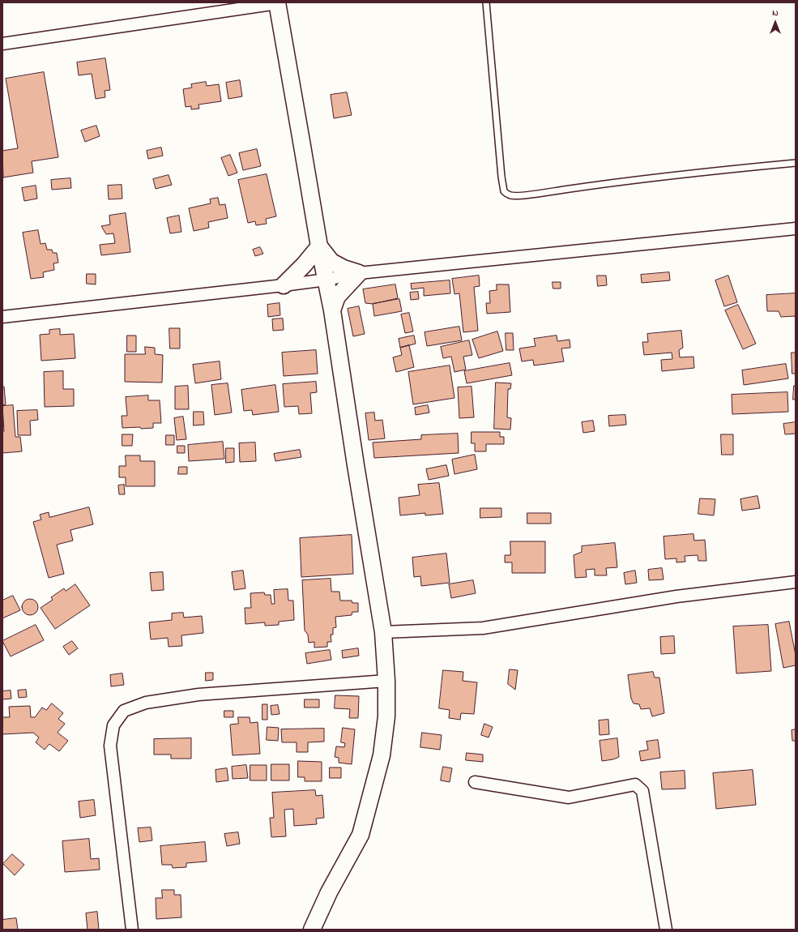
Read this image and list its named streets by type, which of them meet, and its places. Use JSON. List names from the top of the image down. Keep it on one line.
{"north":"top"}
